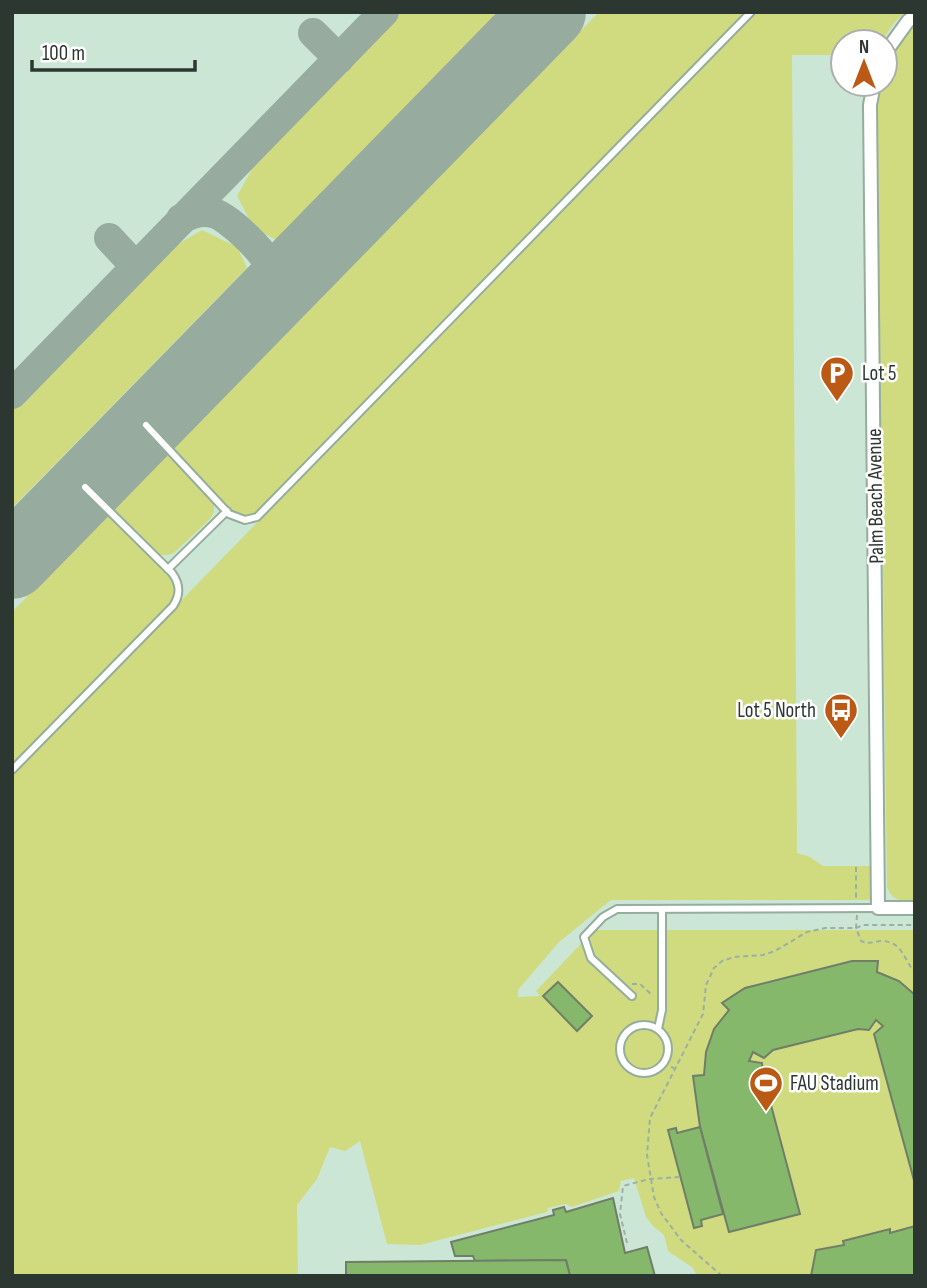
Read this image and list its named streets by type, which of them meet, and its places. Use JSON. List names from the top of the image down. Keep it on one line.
{"streets":{"street":["Palm Beach Avenue"]},"places":{"parking":["Lot 5"],"bus stop":["Lot 5 North"],"sports":["FAU Stadium"]},"scale_bar":"100 m","north":"top"}
